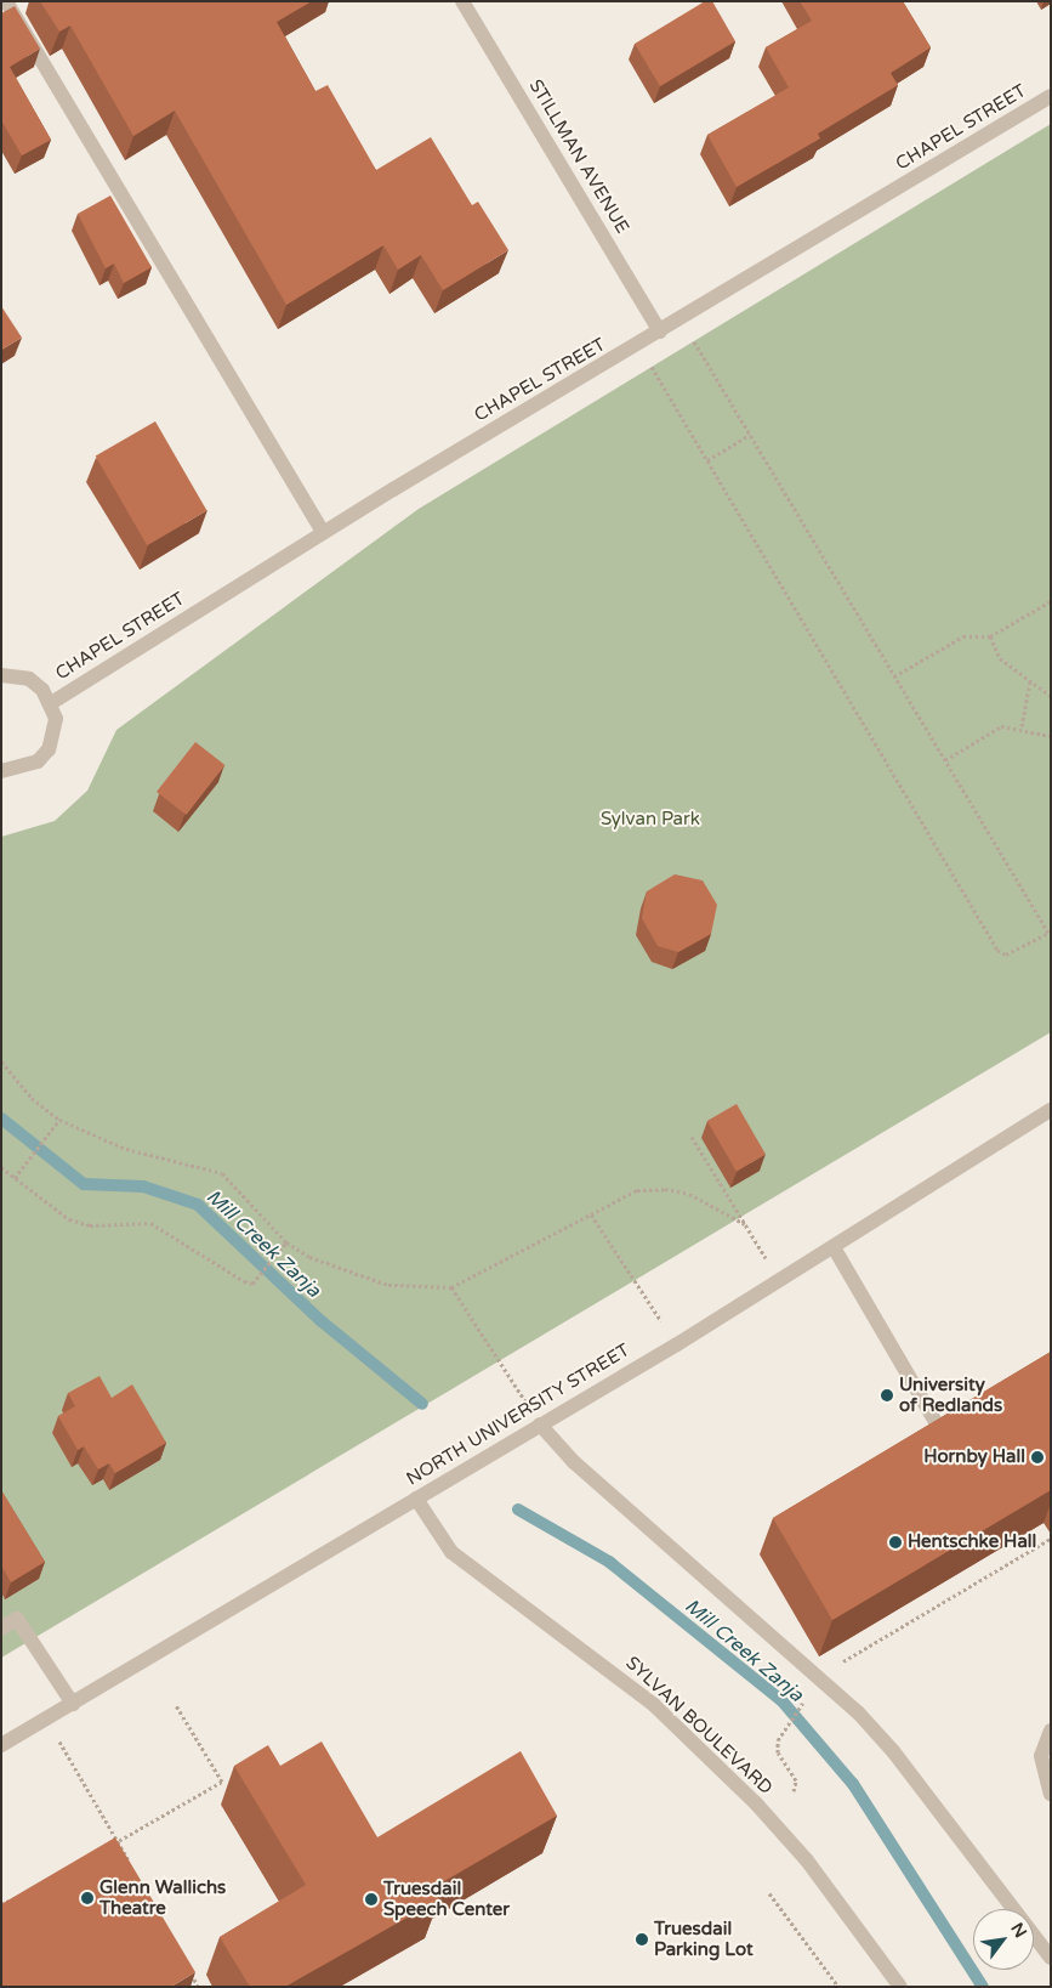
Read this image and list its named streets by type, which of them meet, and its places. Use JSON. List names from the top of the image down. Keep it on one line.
{"streets":{"street":["CHAPEL STREET","STILLMAN AVENUE","NORTH UNIVERSITY STREET","SYLVAN BOULEVARD"]},"crossings":[["CHAPEL STREET","STILLMAN AVENUE"],["NORTH UNIVERSITY STREET","SYLVAN BOULEVARD"]],"water":["Mill Creek Zanja"],"parks":["Sylvan Park"],"places":["University of Redlands","Hornby Hall","Hentschke Hall","Glenn Wallichs Theatre","Truesdail Speech Center","Truesdail Parking Lot"],"north":"top right"}
